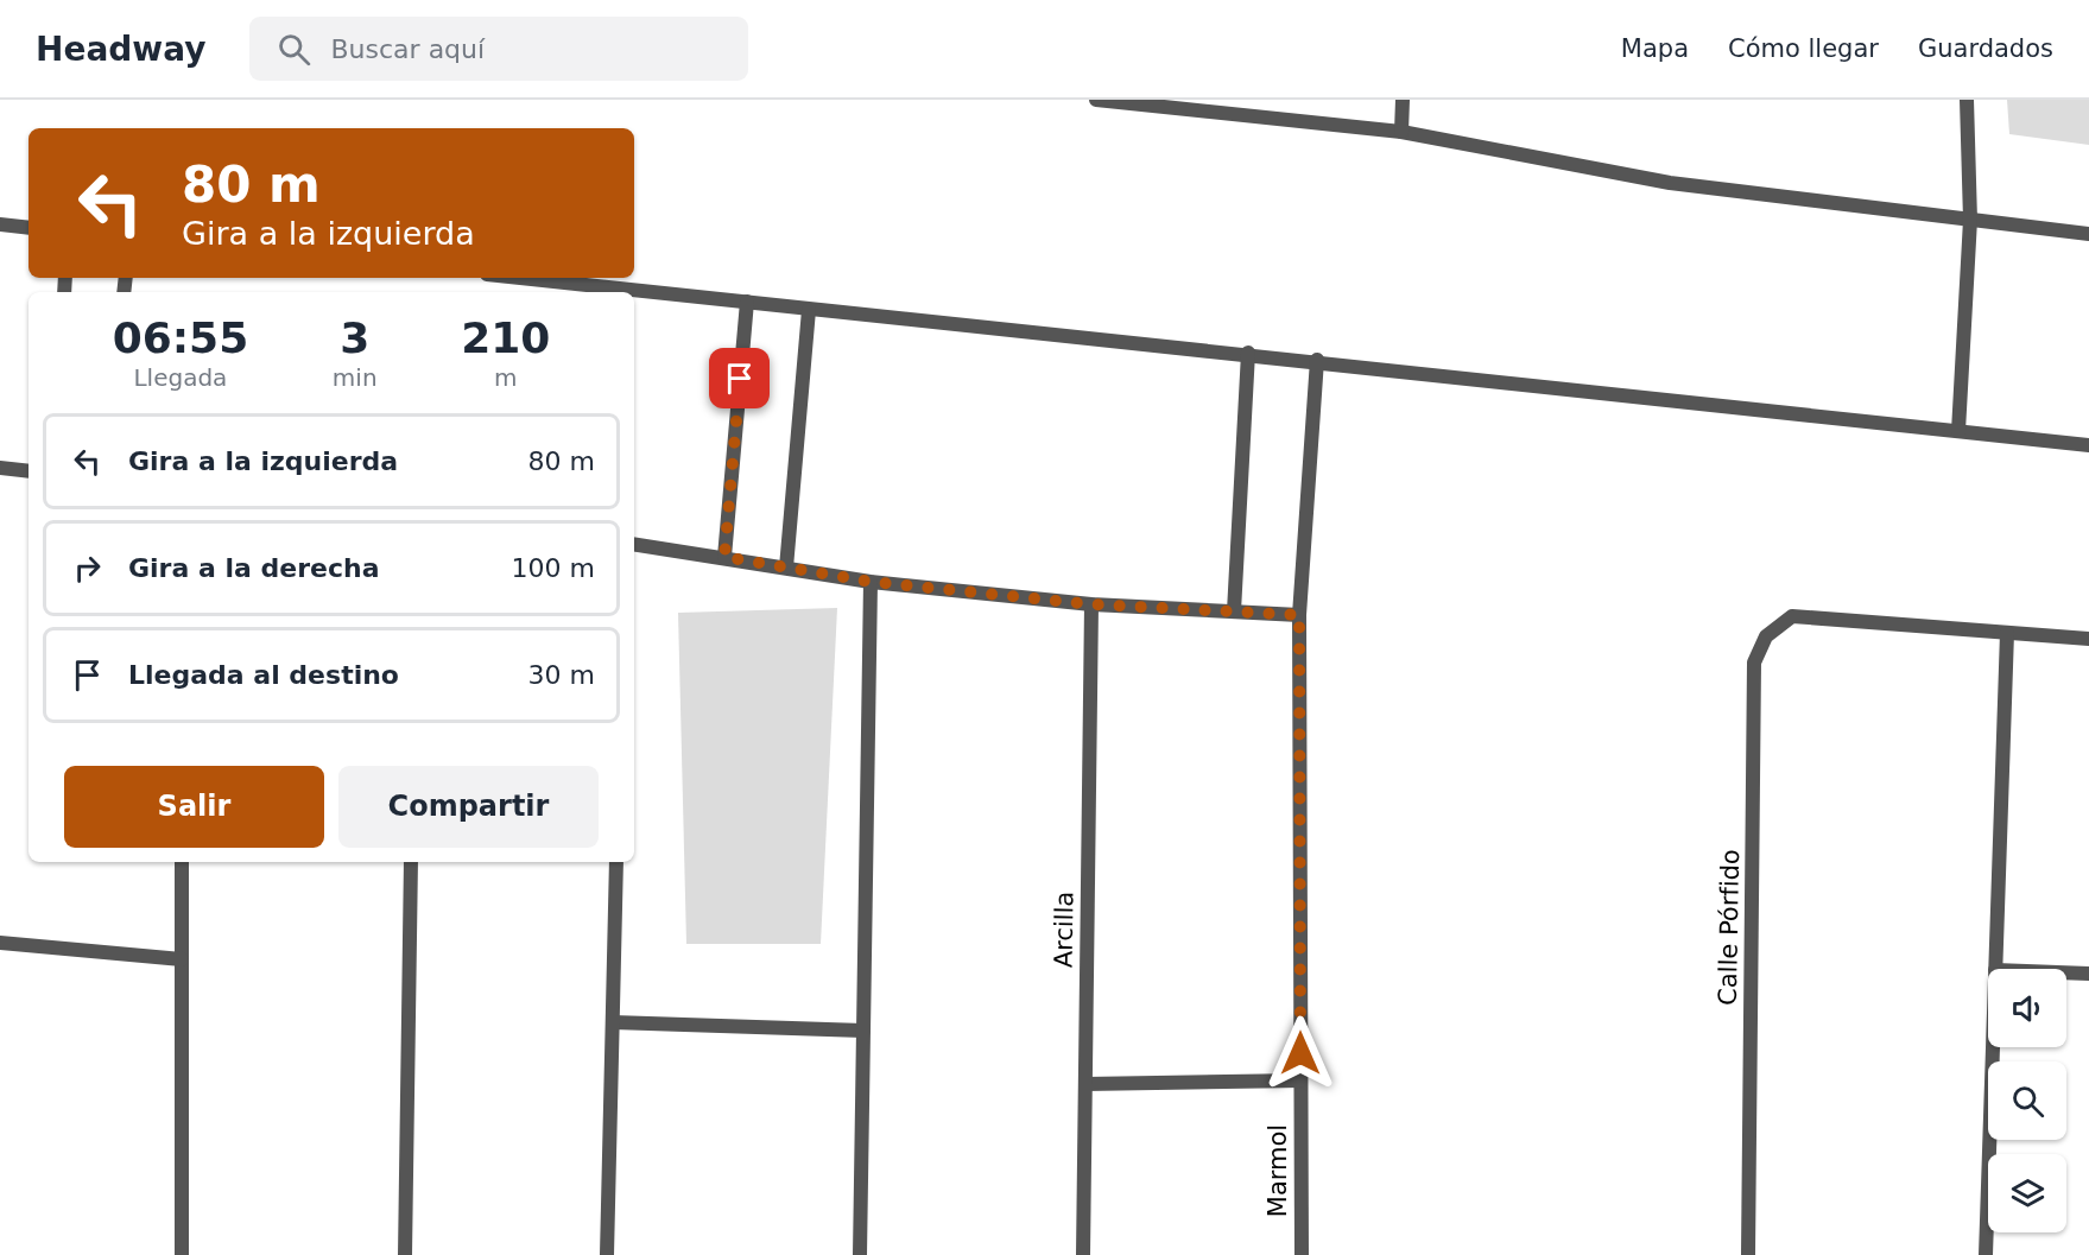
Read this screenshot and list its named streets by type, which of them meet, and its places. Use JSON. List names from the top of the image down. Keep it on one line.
{"streets":{"street":["Calle Pórfido","Arcilla","Marmol"]},"page":{"header":"Headway","search":"Buscar aquí","nav":["Mapa","Cómo llegar","Guardados"],"turn":["80 m","Gira a la izquierda"],"eta":["06:55","Llegada","3","min","210","m"],"list":[{"name":"Gira a la izquierda","value":"80 m"},{"name":"Gira a la derecha","value":"100 m"},{"name":"Llegada al destino","value":"30 m"}],"buttons":["Salir","Compartir"]}}
